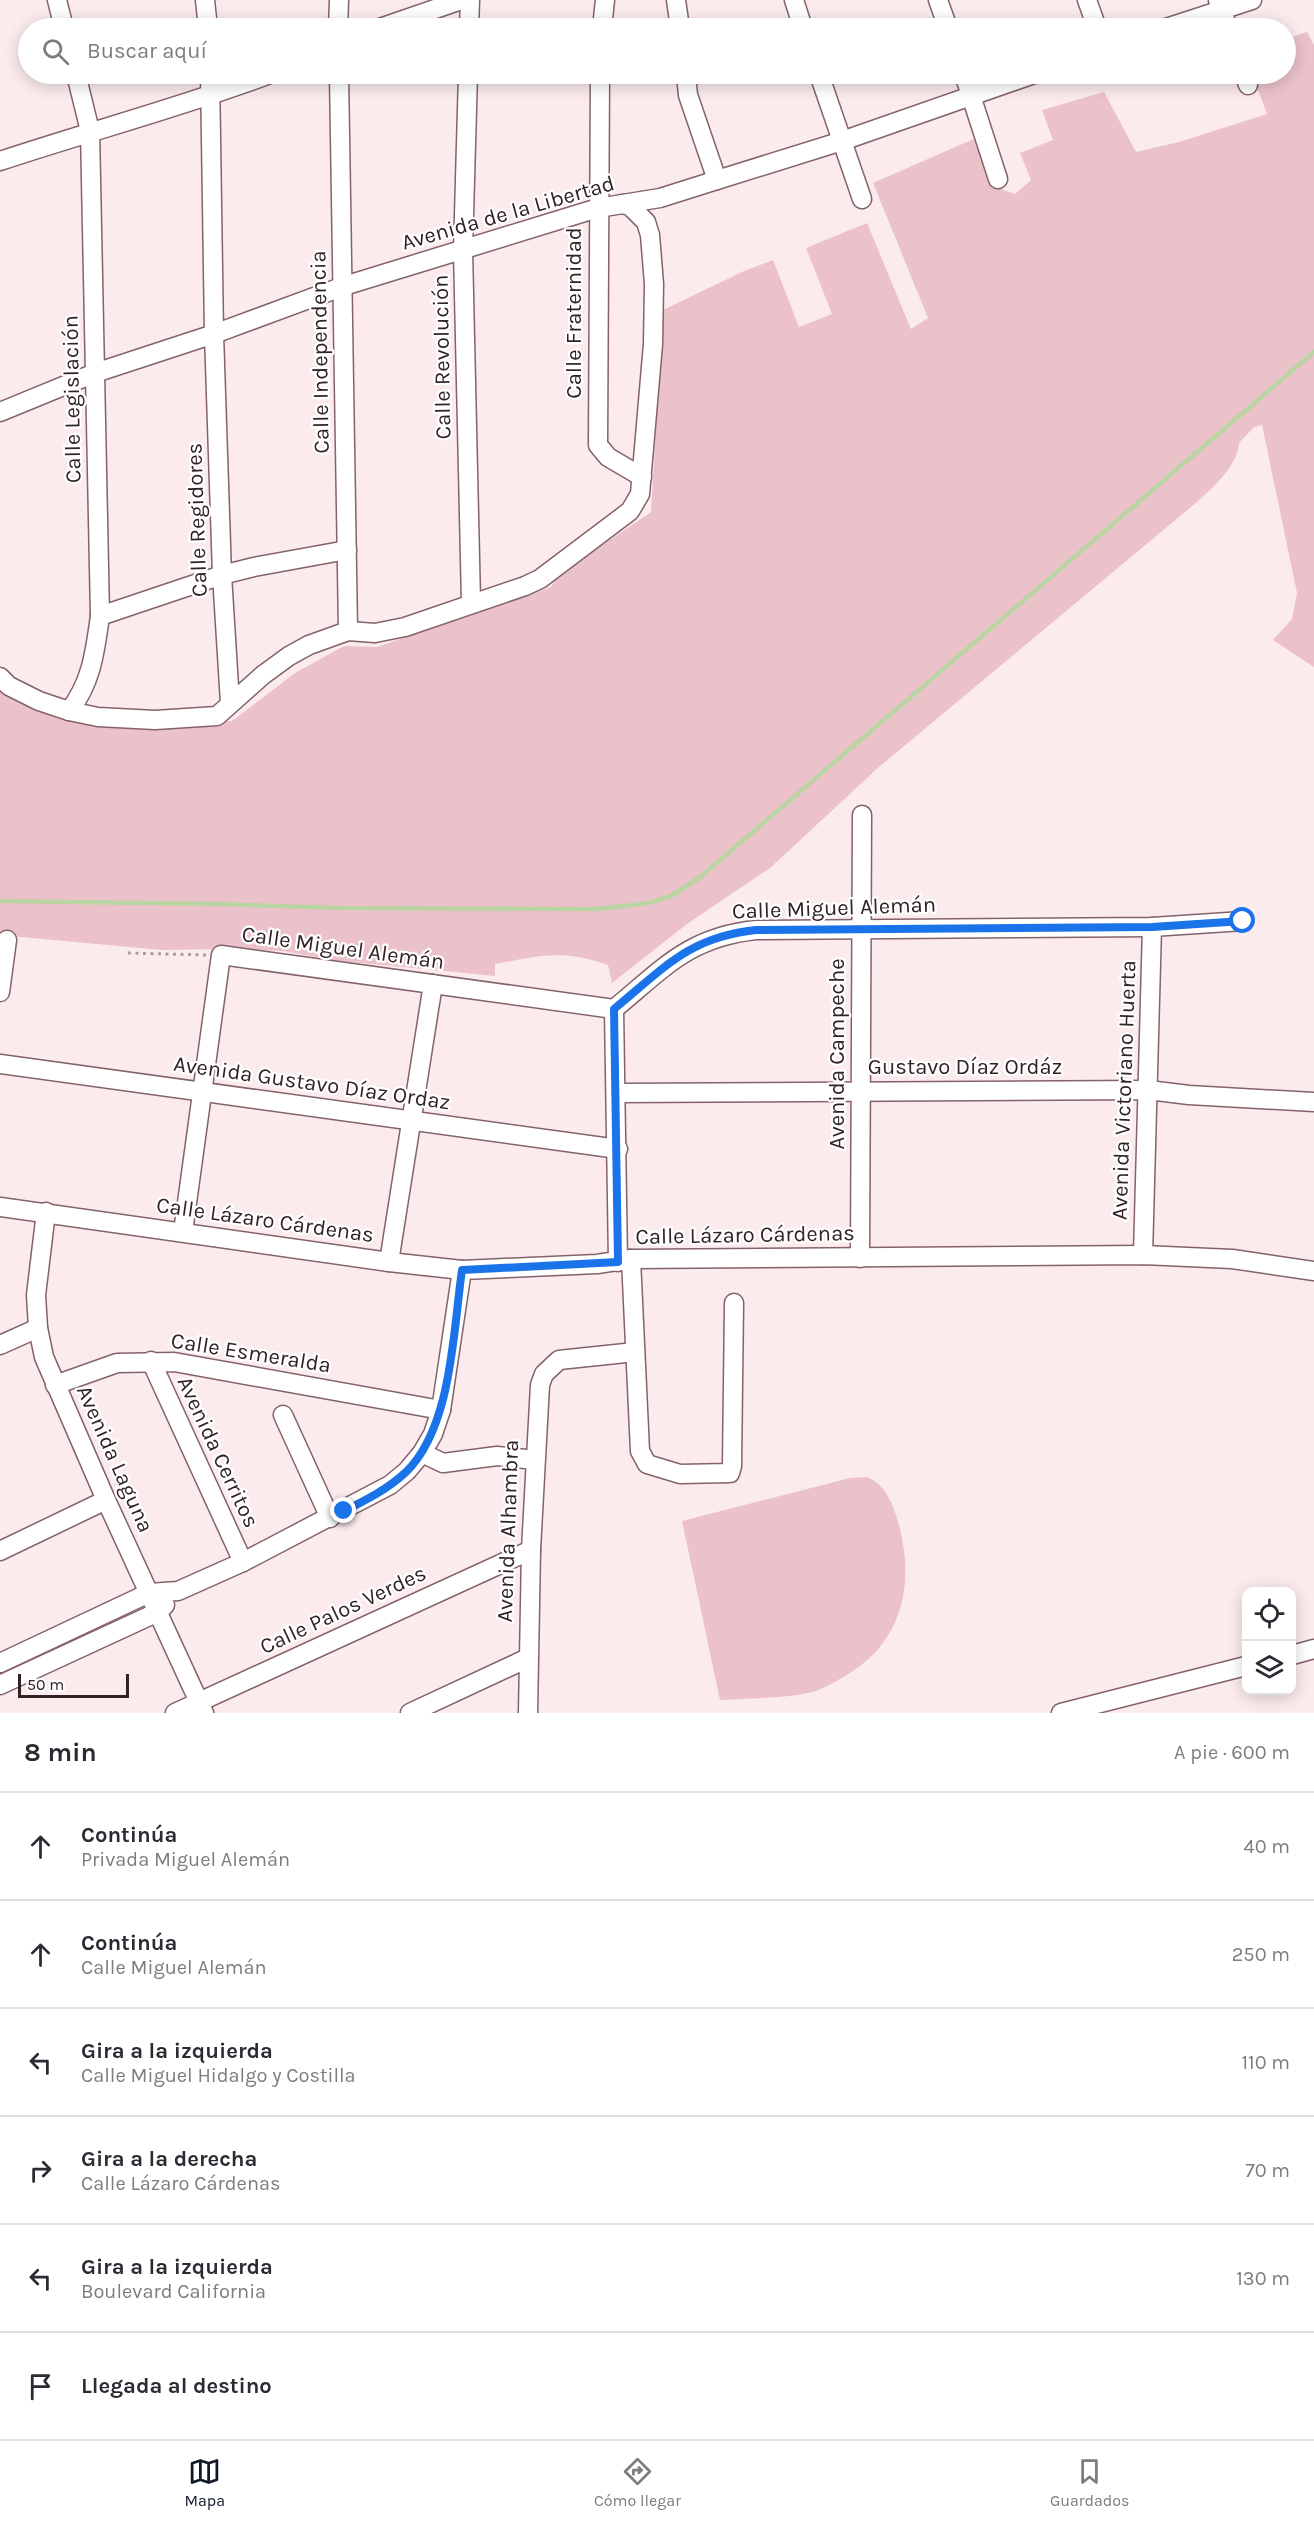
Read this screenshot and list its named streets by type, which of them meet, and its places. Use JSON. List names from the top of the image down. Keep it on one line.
{"streets":{"street":["Avenida de la Libertad","Calle Fraternidad","Calle Independencia","Calle Revolución","Calle Legislación","Calle Regidores","Calle Miguel Alemán","Avenida Campeche","Gustavo Díaz Ordáz","Avenida Gustavo Díaz Ordaz","Avenida Victoriano Huerta","Calle Lázaro Cárdenas","Calle Esmeralda","Avenida Cerritos","Avenida Laguna","Avenida Alhambra","Calle Palos Verdes"]},"crossings":[["Avenida de la Libertad","Calle Fraternidad"],["Avenida de la Libertad","Calle Independencia"],["Avenida de la Libertad","Calle Revolución"],["Avenida de la Libertad","Calle Legislación"],["Avenida de la Libertad","Calle Regidores"],["Calle Miguel Alemán","Avenida Campeche"],["Calle Miguel Alemán","Avenida Victoriano Huerta"],["Avenida Campeche","Gustavo Díaz Ordáz"],["Avenida Campeche","Calle Lázaro Cárdenas"],["Gustavo Díaz Ordáz","Avenida Victoriano Huerta"],["Avenida Victoriano Huerta","Calle Lázaro Cárdenas"],["Calle Lázaro Cárdenas","Avenida Laguna"],["Calle Esmeralda","Avenida Cerritos"],["Calle Esmeralda","Avenida Laguna"],["Avenida Laguna","Calle Palos Verdes"],["Avenida Alhambra","Calle Palos Verdes"]],"scale_bar":"50 m","page":{"search":"Buscar aquí","scale":"50 m","heading":["8 min","A pie · 600 m"],"list":[["Continúa","Privada Miguel Alemán","40 m"],["Continúa","Calle Miguel Alemán","250 m"],["Gira a la izquierda","Calle Miguel Hidalgo y Costilla","110 m"],["Gira a la derecha","Calle Lázaro Cárdenas","70 m"],["Gira a la izquierda","Boulevard California","130 m"],"Llegada al destino"],"nav":["Mapa","Cómo llegar","Guardados"]}}
